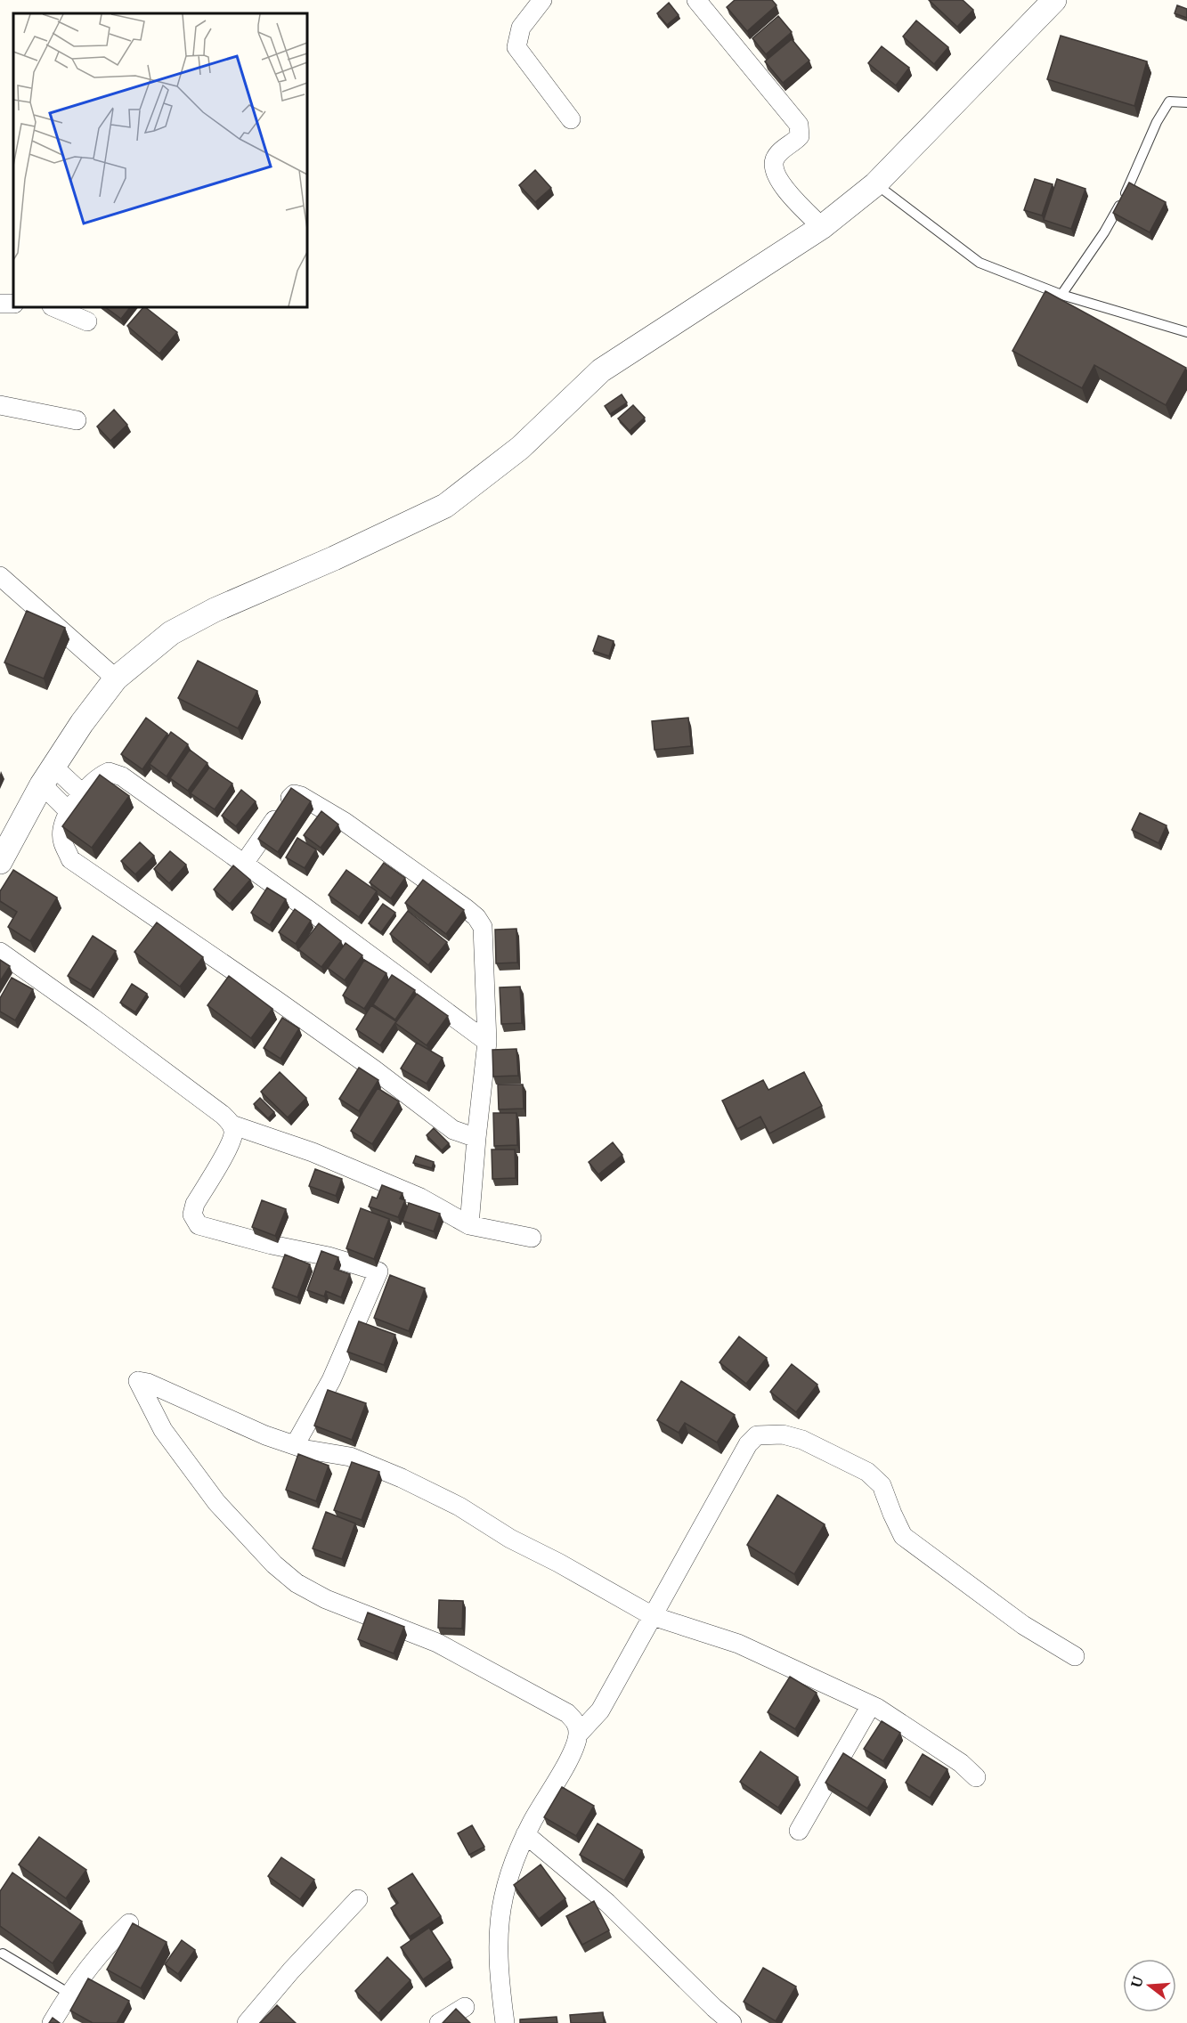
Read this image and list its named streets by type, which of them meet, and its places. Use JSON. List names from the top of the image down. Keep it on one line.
{"north":"left"}
